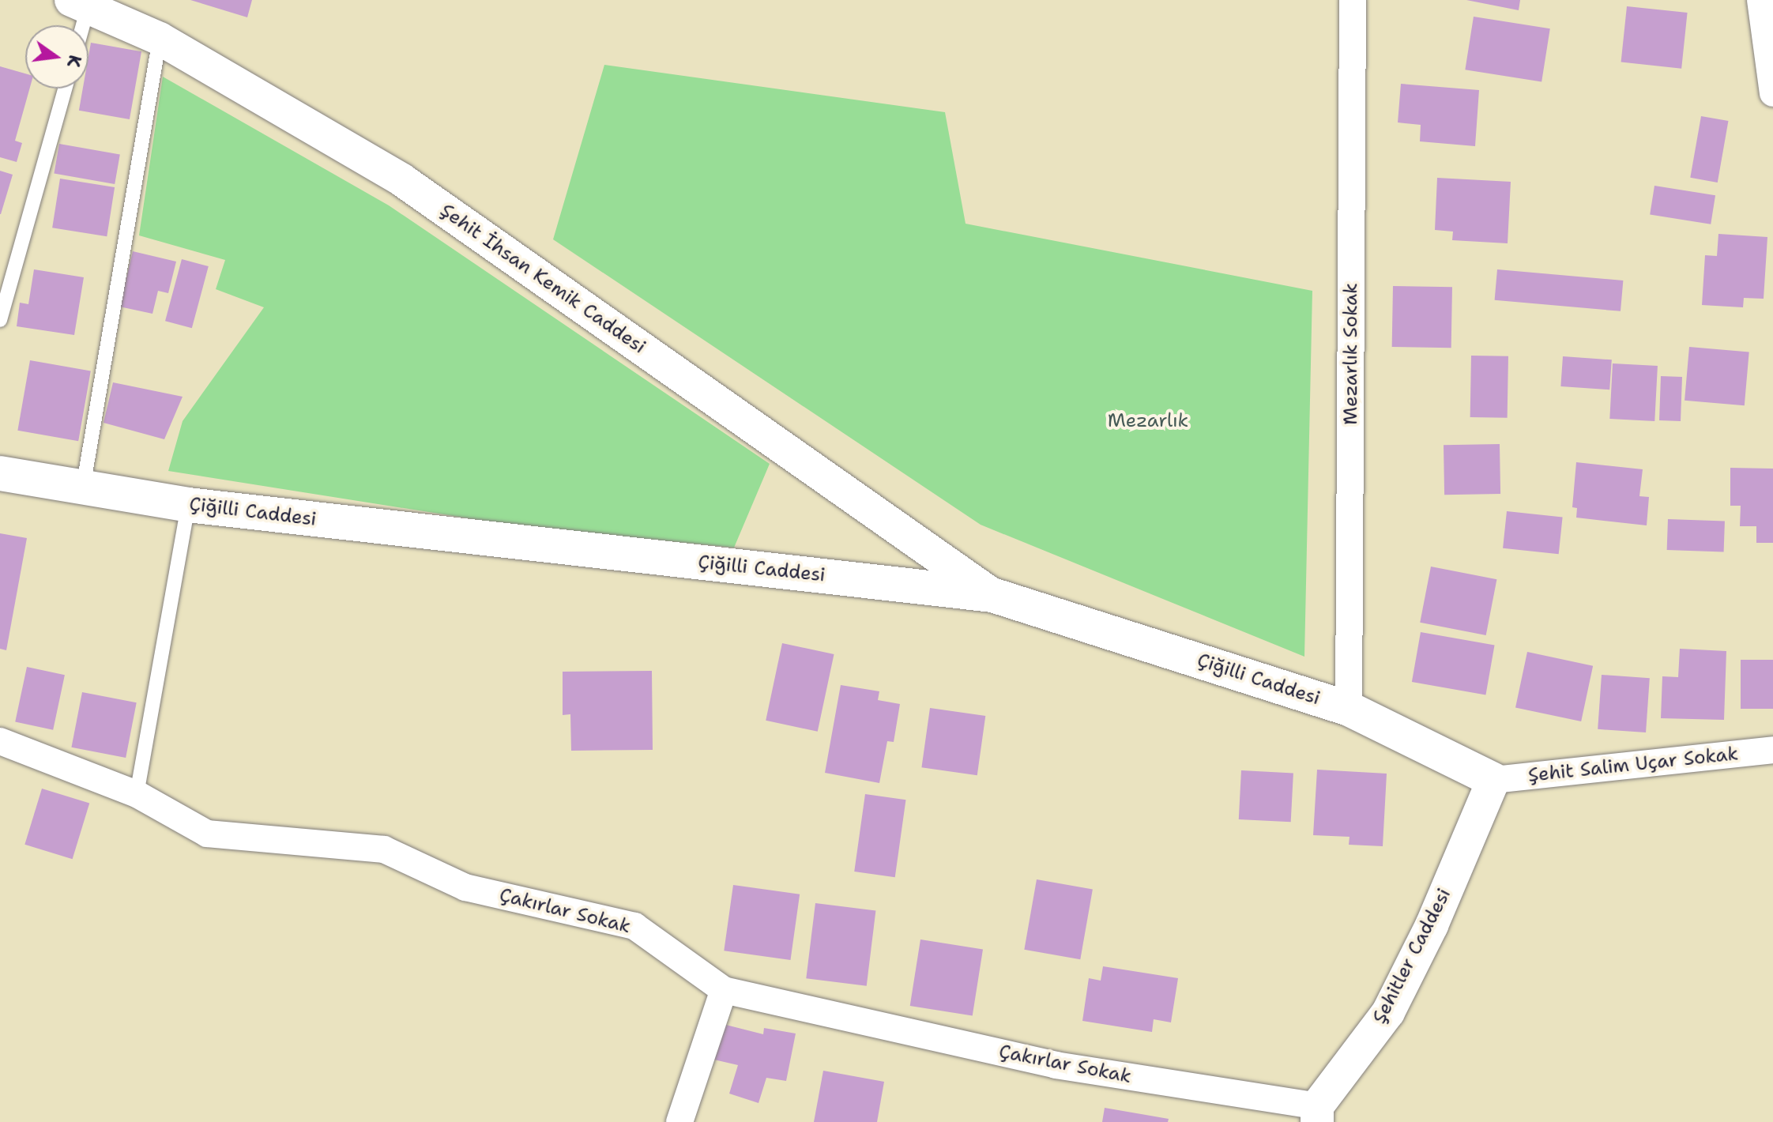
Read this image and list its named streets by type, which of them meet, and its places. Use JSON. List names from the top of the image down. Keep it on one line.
{"streets":{"main road":["Çiğilli Caddesi"],"street":["Şehit İhsan Kemik Caddesi","Mezarlık Sokak","Şehit Salim Uçar Sokak","Çakırlar Sokak","Şehitler Caddesi"]},"crossings":[["Şehit İhsan Kemik Caddesi","Çiğilli Caddesi"],["Mezarlık Sokak","Çiğilli Caddesi"],["Çiğilli Caddesi","Şehit Salim Uçar Sokak"],["Çiğilli Caddesi","Şehitler Caddesi"],["Şehit Salim Uçar Sokak","Şehitler Caddesi"],["Çakırlar Sokak","Şehitler Caddesi"]],"parks":["Mezarlık"],"north":"right"}
